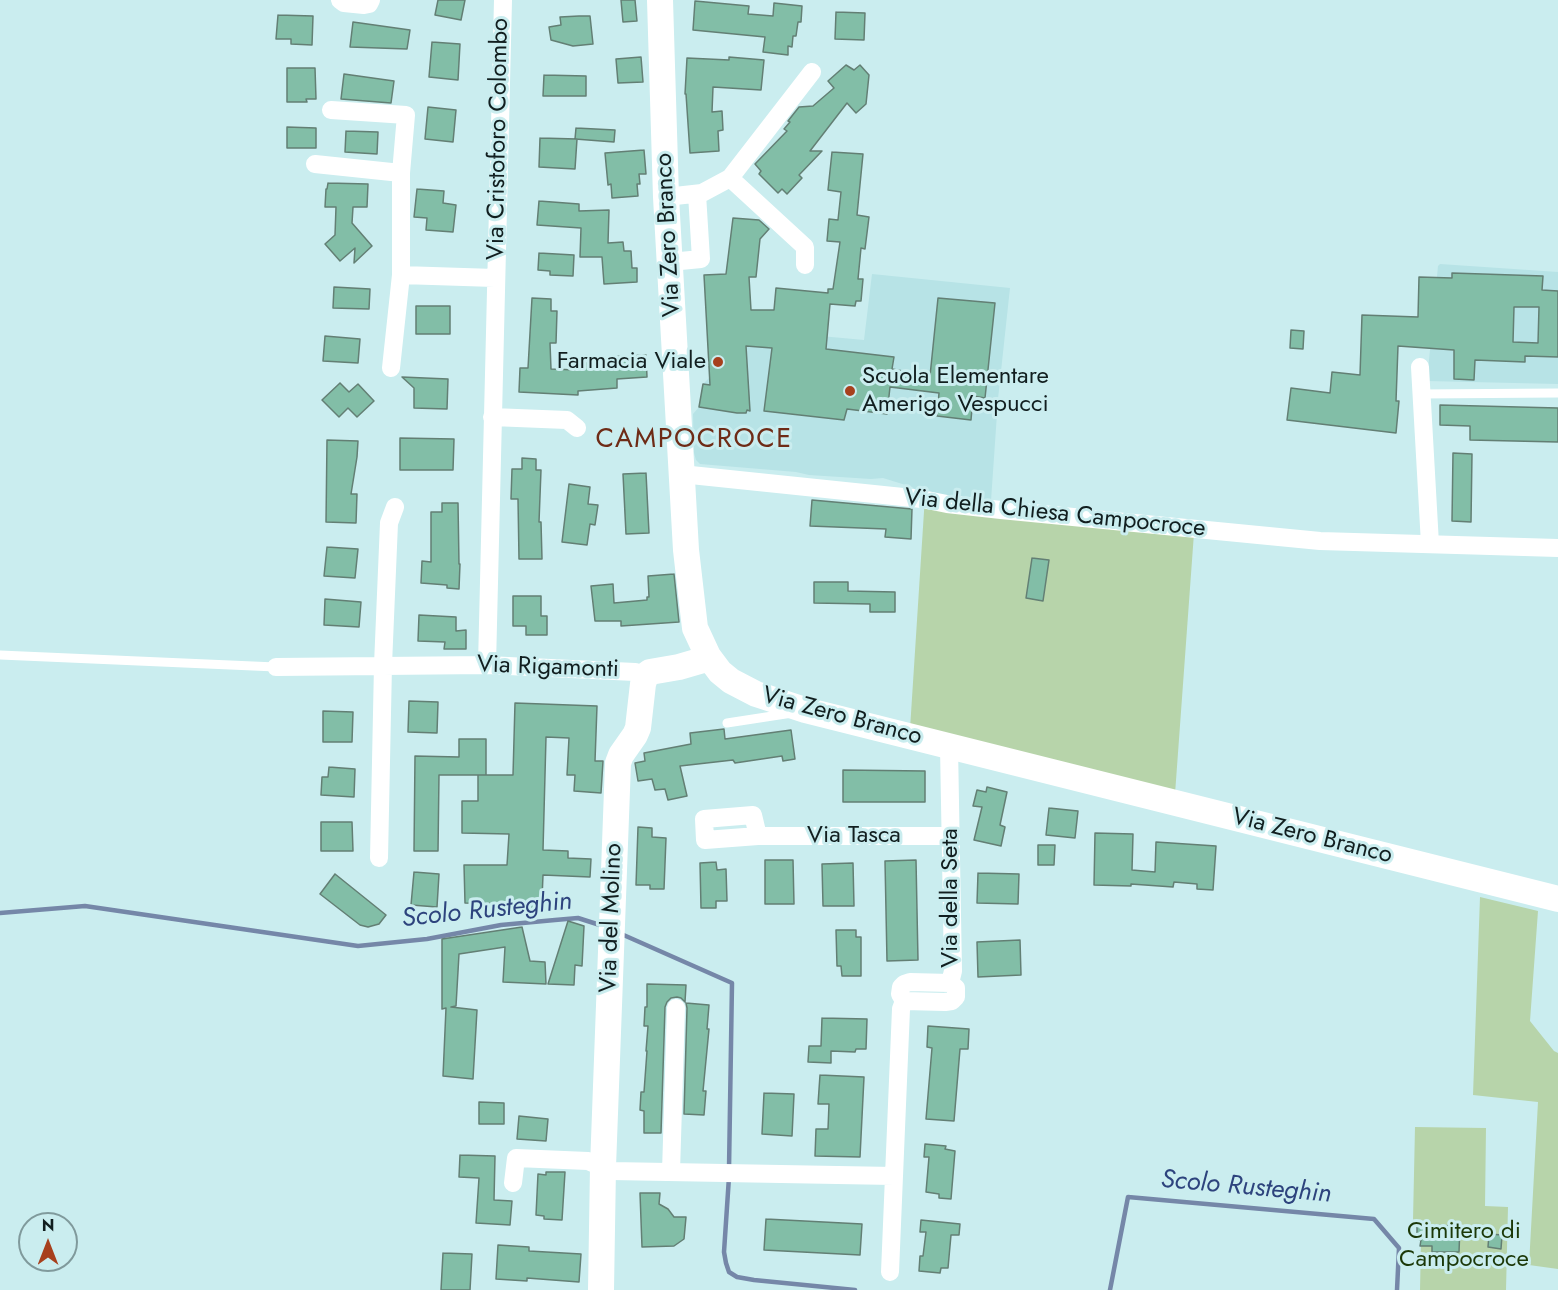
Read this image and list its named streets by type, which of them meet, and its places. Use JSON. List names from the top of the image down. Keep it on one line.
{"streets":{"street":["Via Cristoforo Colombo","Via Zero Branco","Via della Chiesa Campocroce","Via Rigamonti","Via Tasca","Via della Seta","Via del Molino"]},"crossings":[["Via Cristoforo Colombo","Via Rigamonti"],["Via Zero Branco","Via della Chiesa Campocroce"],["Via Zero Branco","Via Rigamonti"],["Via Zero Branco","Via della Seta"],["Via Rigamonti","Via del Molino"],["Via Tasca","Via della Seta"]],"districts":["CAMPOCROCE"],"water":["Scolo Rusteghin"],"parks":["Cimitero di Campocroce"],"places":["Farmacia Viale","Scuola Elementare Amerigo Vespucci"],"north":"top"}
